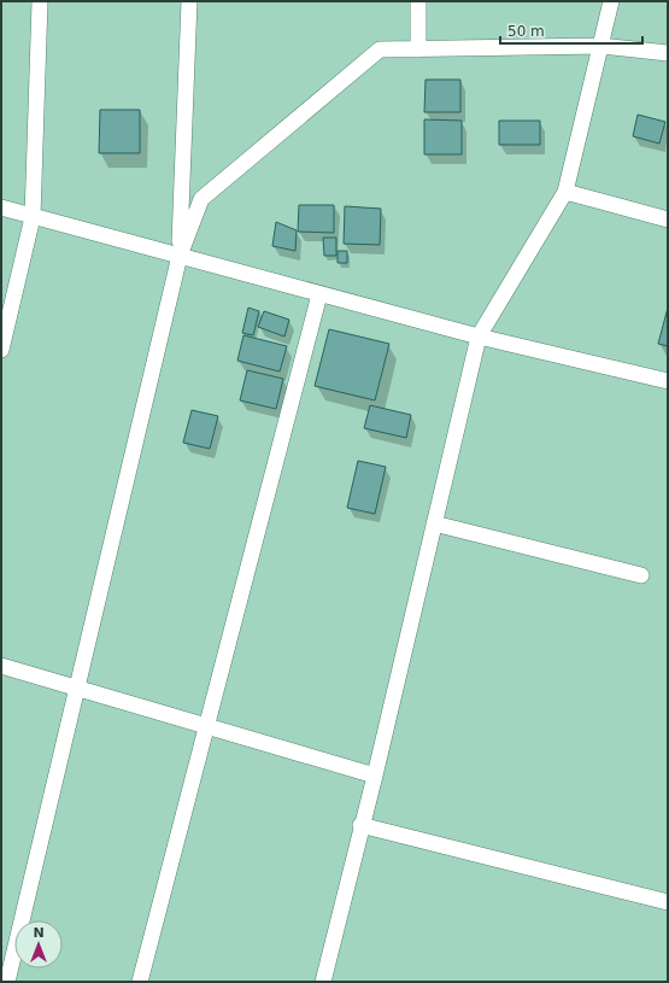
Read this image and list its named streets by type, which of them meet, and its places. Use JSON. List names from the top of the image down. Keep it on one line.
{"scale_bar":"50 m","north":"top"}
